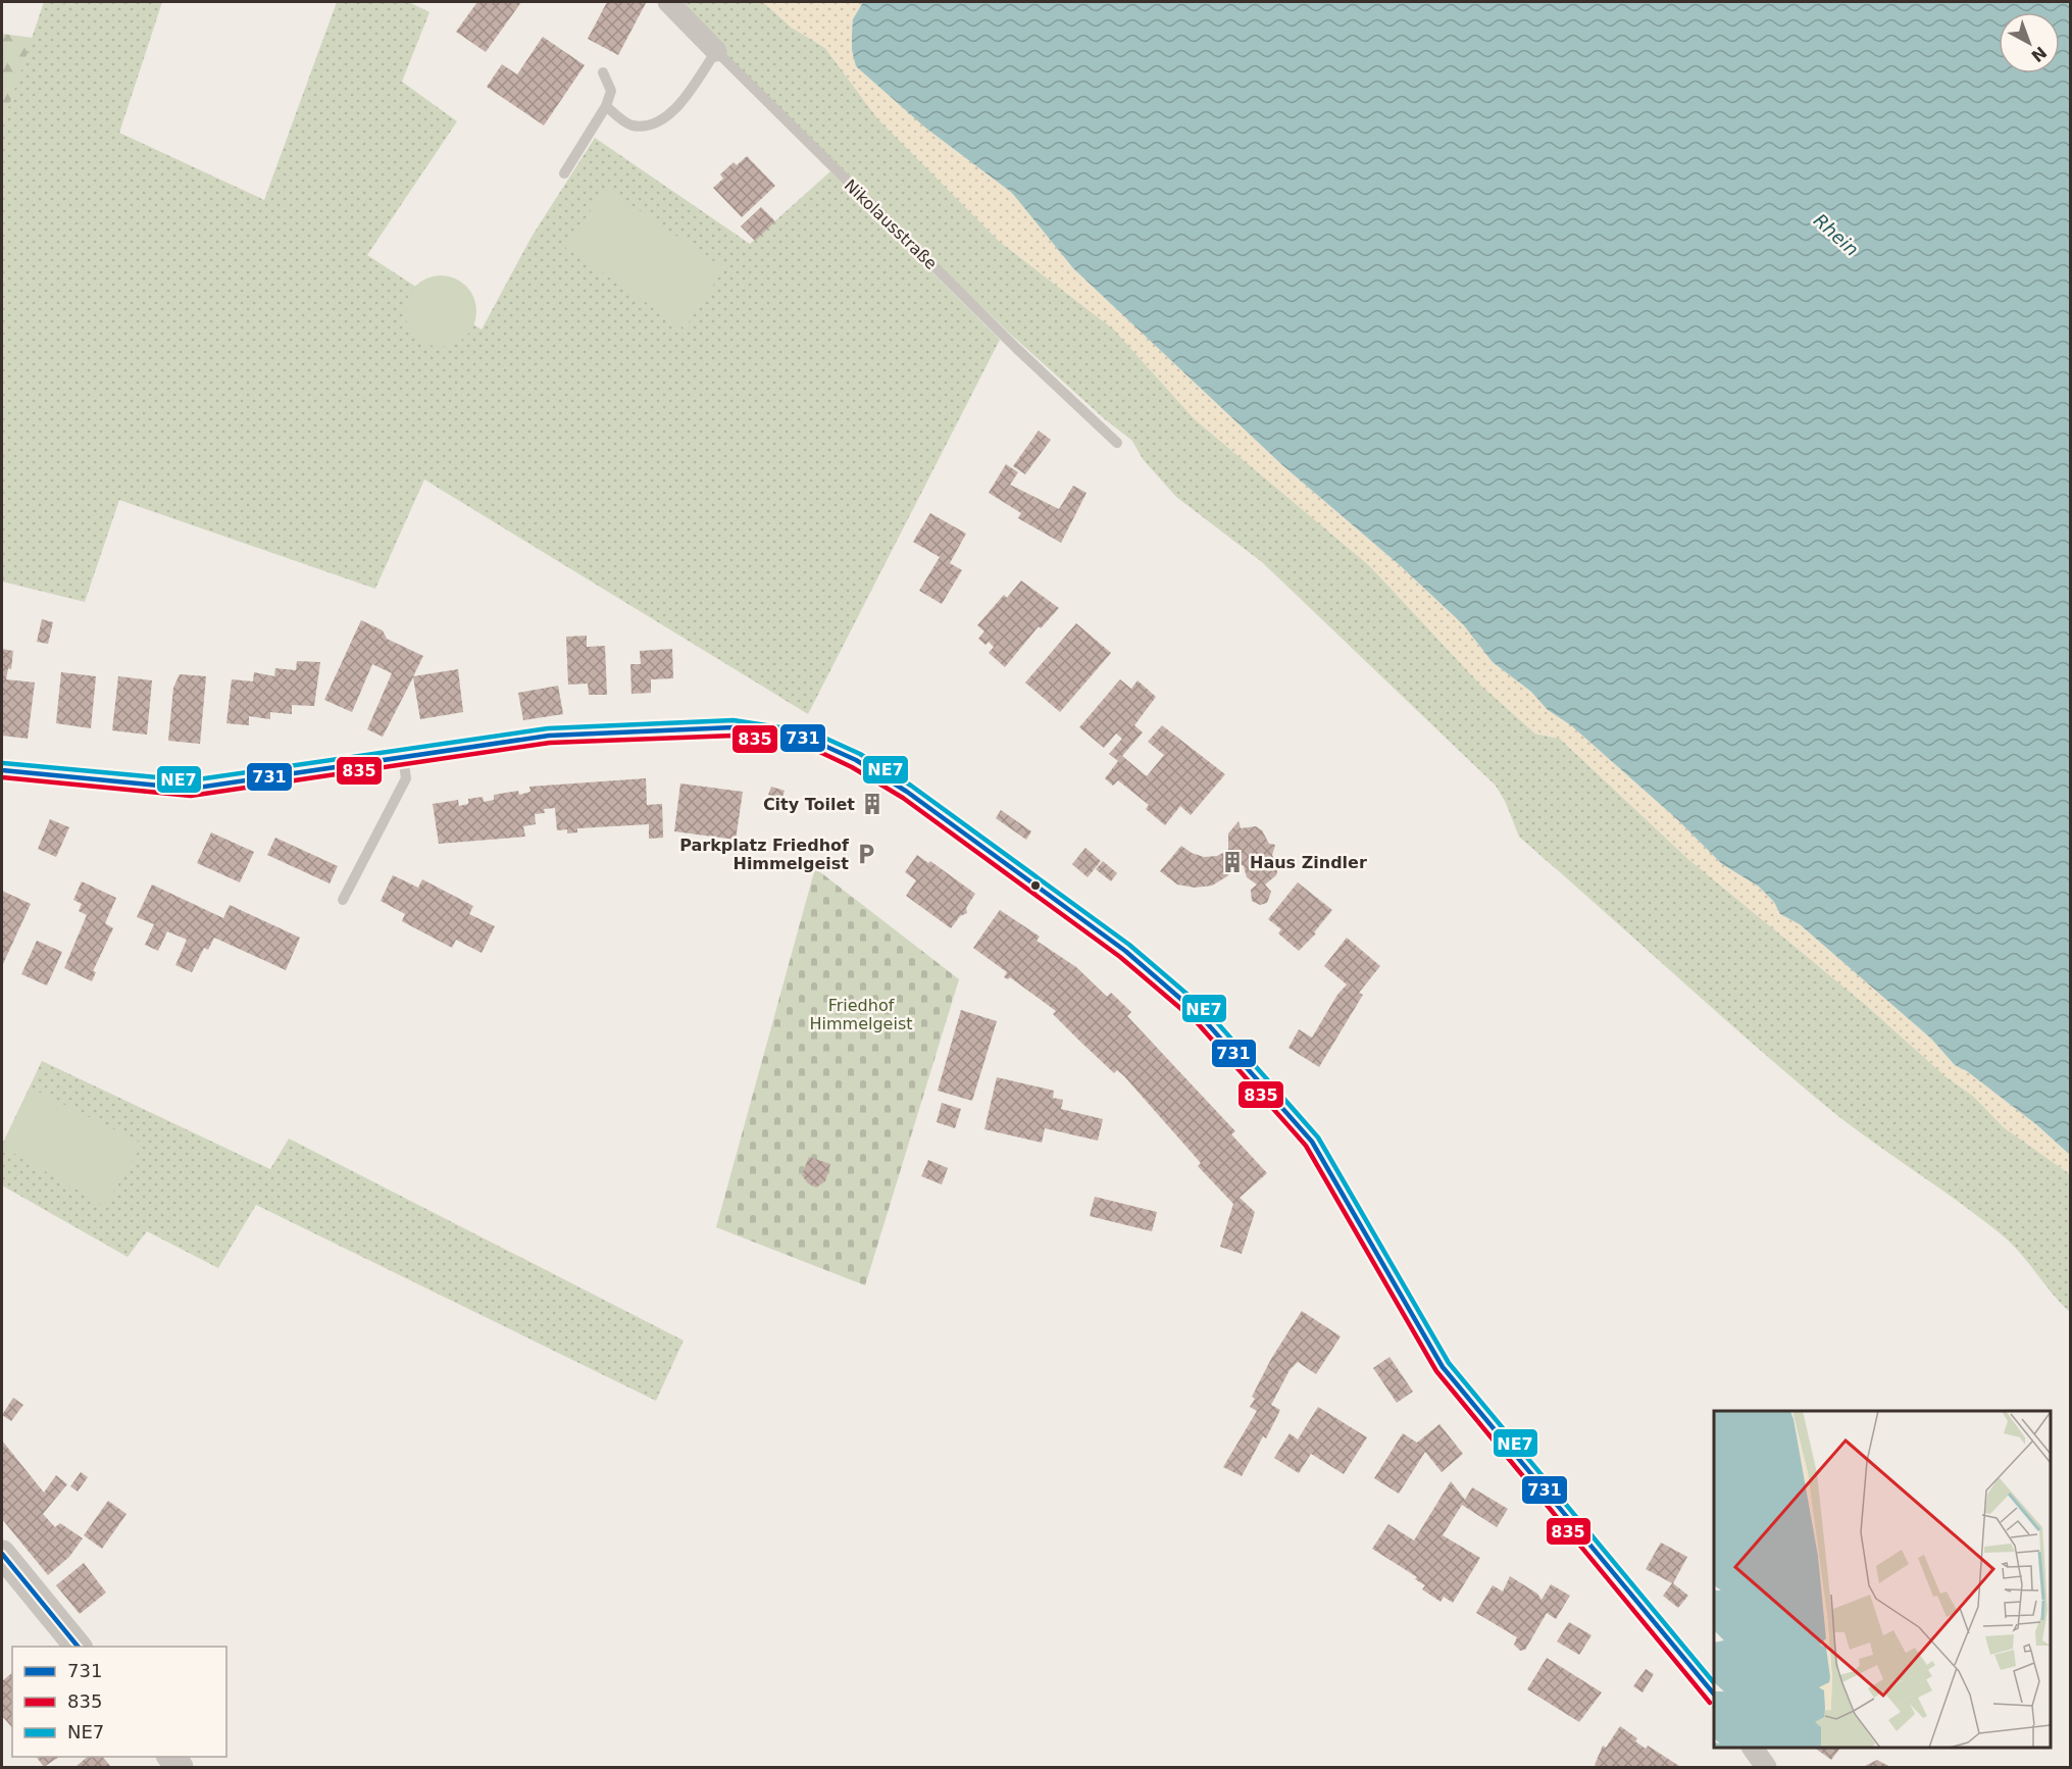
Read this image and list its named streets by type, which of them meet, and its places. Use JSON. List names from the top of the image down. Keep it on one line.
{"streets":{"street":["Nikolausstraße"]},"water":["Rhein"],"parks":["Friedhof Himmelgeist"],"places":{"building":["City Toilet","Haus Zindler"],"parking":["Parkplatz Friedhof Himmelgeist"]},"lines":["transit line NE7","transit line 731","transit line 835"],"legend":["731","835","NE7"],"north":"bottom right"}
